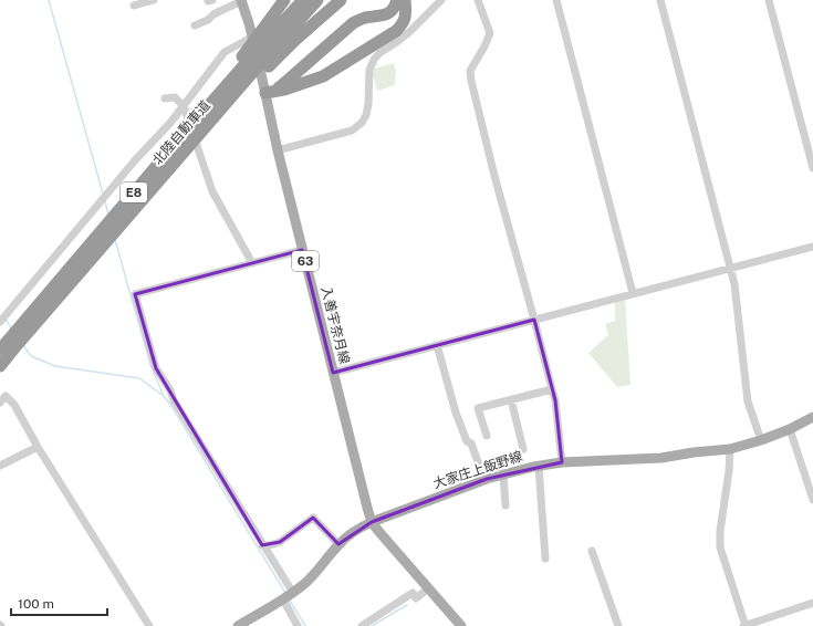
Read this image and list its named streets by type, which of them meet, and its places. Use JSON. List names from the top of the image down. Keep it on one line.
{"streets":{"highway":["北陸自動車道","E8"],"main road":["63","入善宇奈月線","大家庄上飯野線"]},"crossings":[["北陸自動車道","入善宇奈月線"],["入善宇奈月線","大家庄上飯野線"]],"scale_bar":"100 m"}
